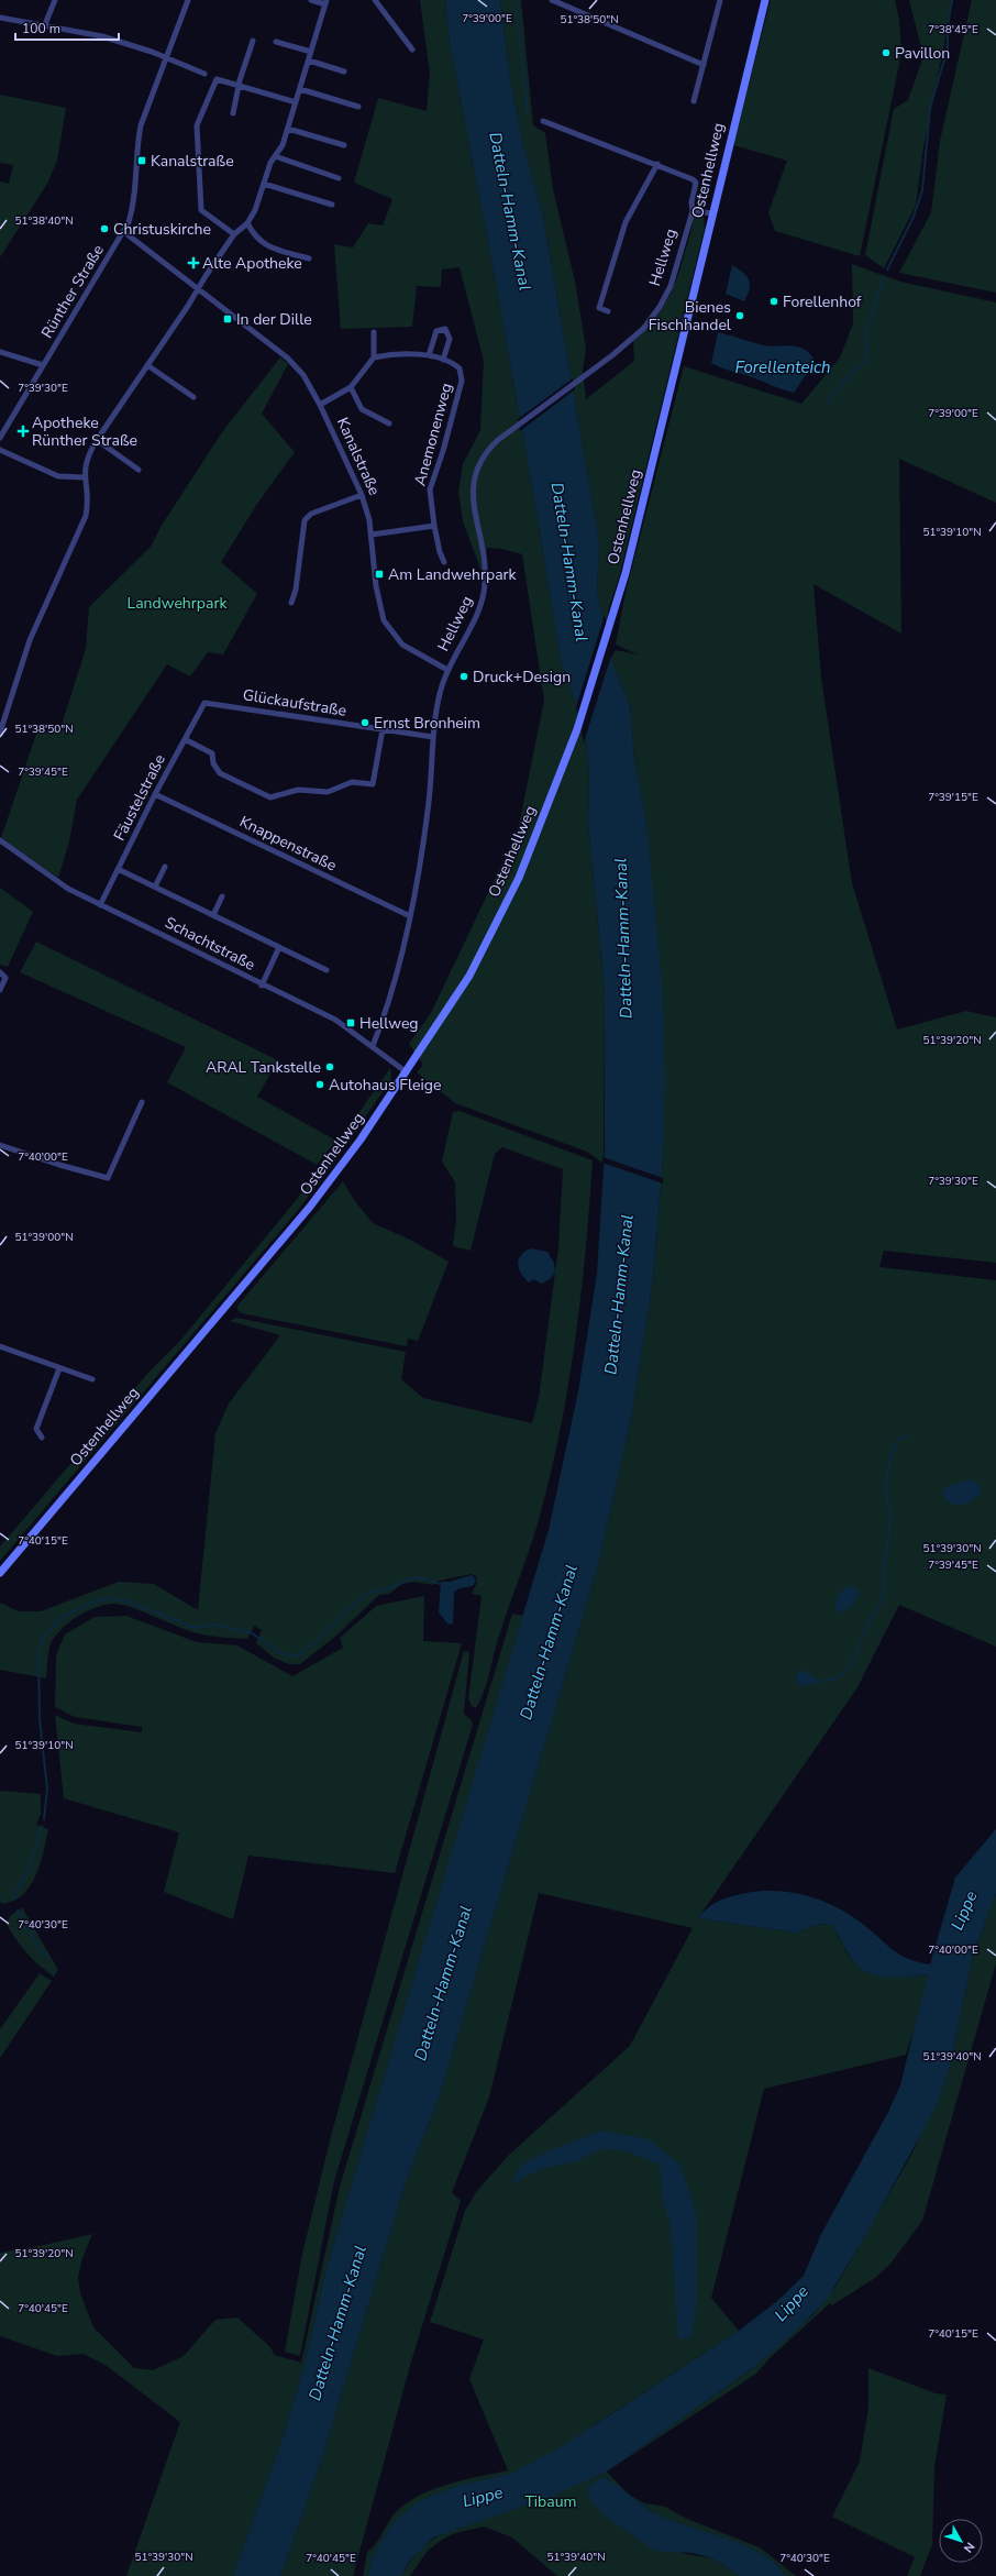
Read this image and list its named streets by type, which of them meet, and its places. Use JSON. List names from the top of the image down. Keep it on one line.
{"streets":{"main road":["Ostenhellweg"],"street":["Hellweg","Rünther Straße","Anemonenweg","Kanalstraße","Glückaufstraße","Fäustelstraße","Knappenstraße","Schachtstraße"]},"crossings":[["Ostenhellweg","Schachtstraße"],["Hellweg","Kanalstraße"],["Hellweg","Glückaufstraße"],["Hellweg","Knappenstraße"],["Hellweg","Schachtstraße"],["Rünther Straße","Kanalstraße"],["Glückaufstraße","Fäustelstraße"],["Fäustelstraße","Knappenstraße"],["Fäustelstraße","Schachtstraße"]],"water":["Datteln-Hamm-Kanal","Forellenteich","Lippe"],"parks":["Landwehrpark","Tibaum"],"places":{"other":["Pavillon","Christuskirche","Forellenhof","Bienes Fischhandel","Druck+Design","Ernst Bronheim","ARAL Tankstelle","Autohaus Fleige"],"transit":["Kanalstraße","In der Dille","Am Landwehrpark","Hellweg"],"health":["Alte Apotheke","Apotheke Rünther Straße"]},"scale_bar":"100 m","north":"bottom right","coordinates":["7°39'00\"E","51°38'50\"N","7°38'45\"E","51°38'40\"N","7°39'30\"E","51°39'10\"N","7°39'45\"E","7°39'15\"E","51°39'20\"N","7°40'00\"E","51°39'00\"N","7°40'15\"E","51°39'30\"N","7°40'30\"E","51°39'40\"N","7°40'45\"E"]}
